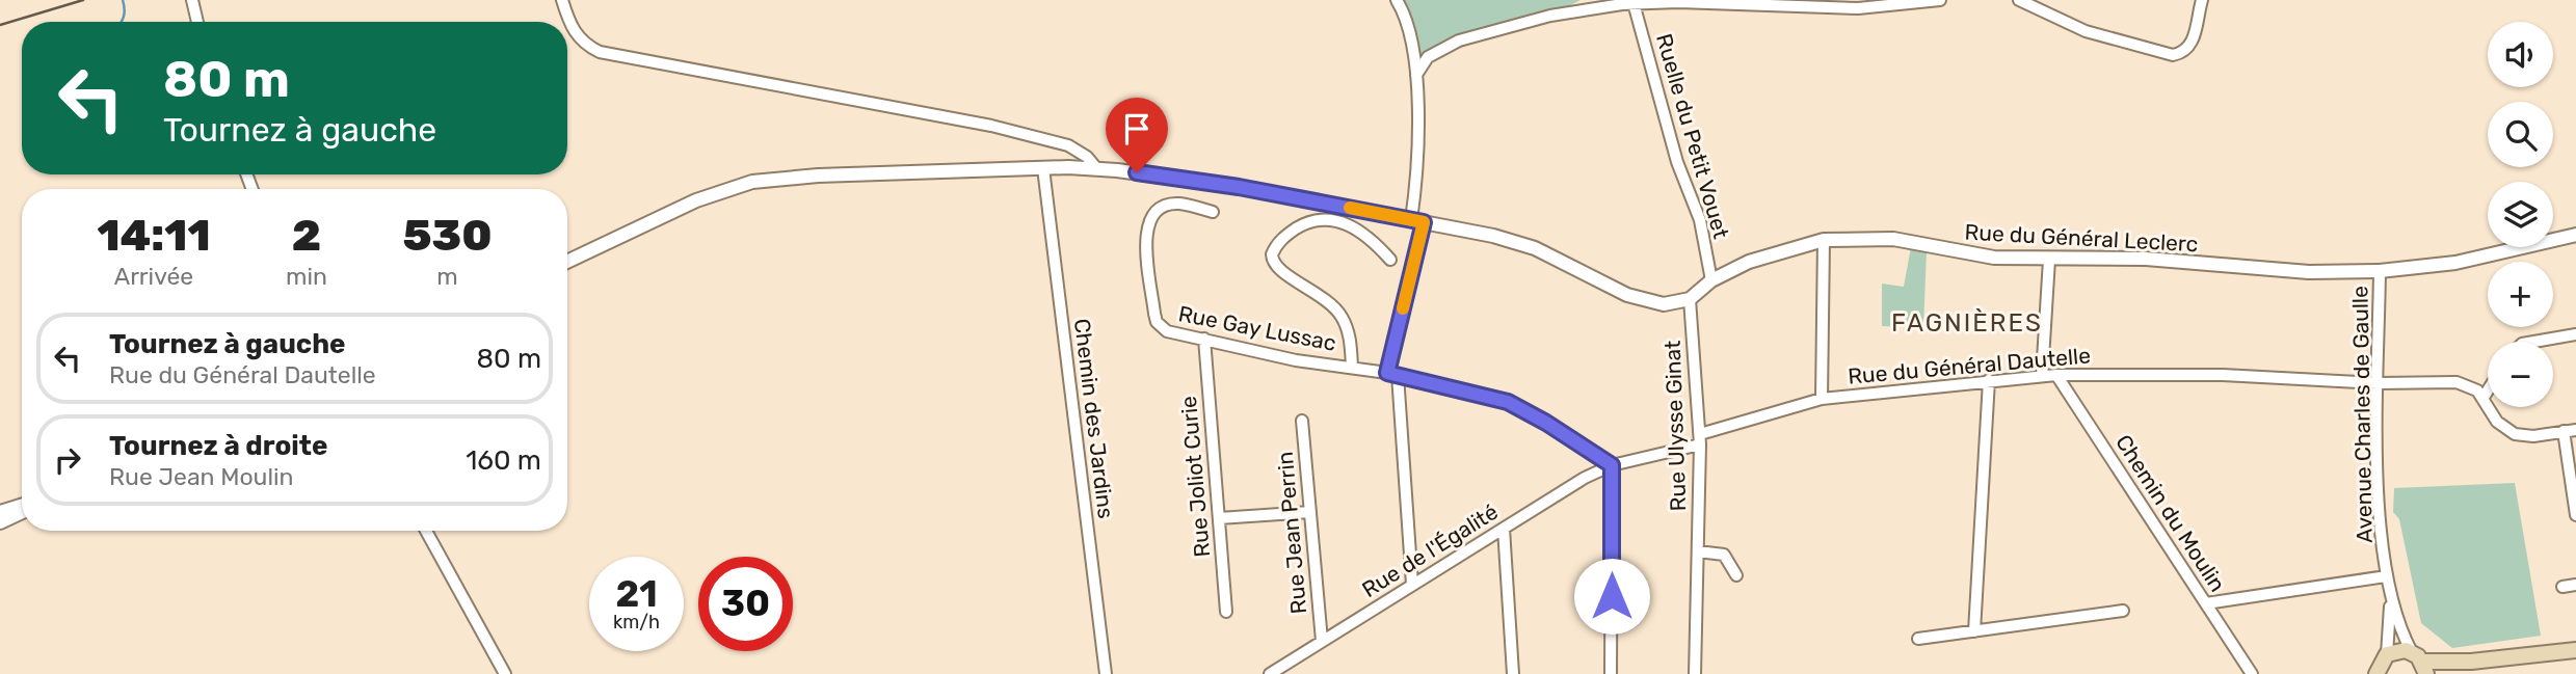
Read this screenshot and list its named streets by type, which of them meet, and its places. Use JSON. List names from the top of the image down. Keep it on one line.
{"streets":{"street":["Ruelle du Petit Vouet","Rue du Général Leclerc","Rue Gay Lussac","Rue du Général Dautelle","Avenue Charles de Gaulle","Chemin des Jardins","Rue Ulysse Ginat","Rue Joliot Curie","Chemin du Moulin","Rue Jean Perrin","Rue de l'Égalité"]},"crossings":[["Ruelle du Petit Vouet","Rue du Général Leclerc"],["Rue du Général Leclerc","Avenue Charles de Gaulle"],["Rue du Général Leclerc","Rue Ulysse Ginat"],["Rue Gay Lussac","Rue Joliot Curie"],["Rue du Général Dautelle","Avenue Charles de Gaulle"],["Rue du Général Dautelle","Rue Ulysse Ginat"],["Rue du Général Dautelle","Chemin du Moulin"],["Rue du Général Dautelle","Rue de l'Égalité"],["Rue Jean Perrin","Rue de l'Égalité"]],"districts":["FAGNIÈRES"],"page":{"map_buttons":["+","−"],"turn":["80 m","Tournez à gauche"],"eta":["14:11","Arrivée","2","min","530","m"],"list":[{"name":"Tournez à gauche","note":"Rue du Général Dautelle","value":"80 m"},{"name":"Tournez à droite","note":"Rue Jean Moulin","value":"160 m"}],"speed":"21 km/h","limit":"30"}}
